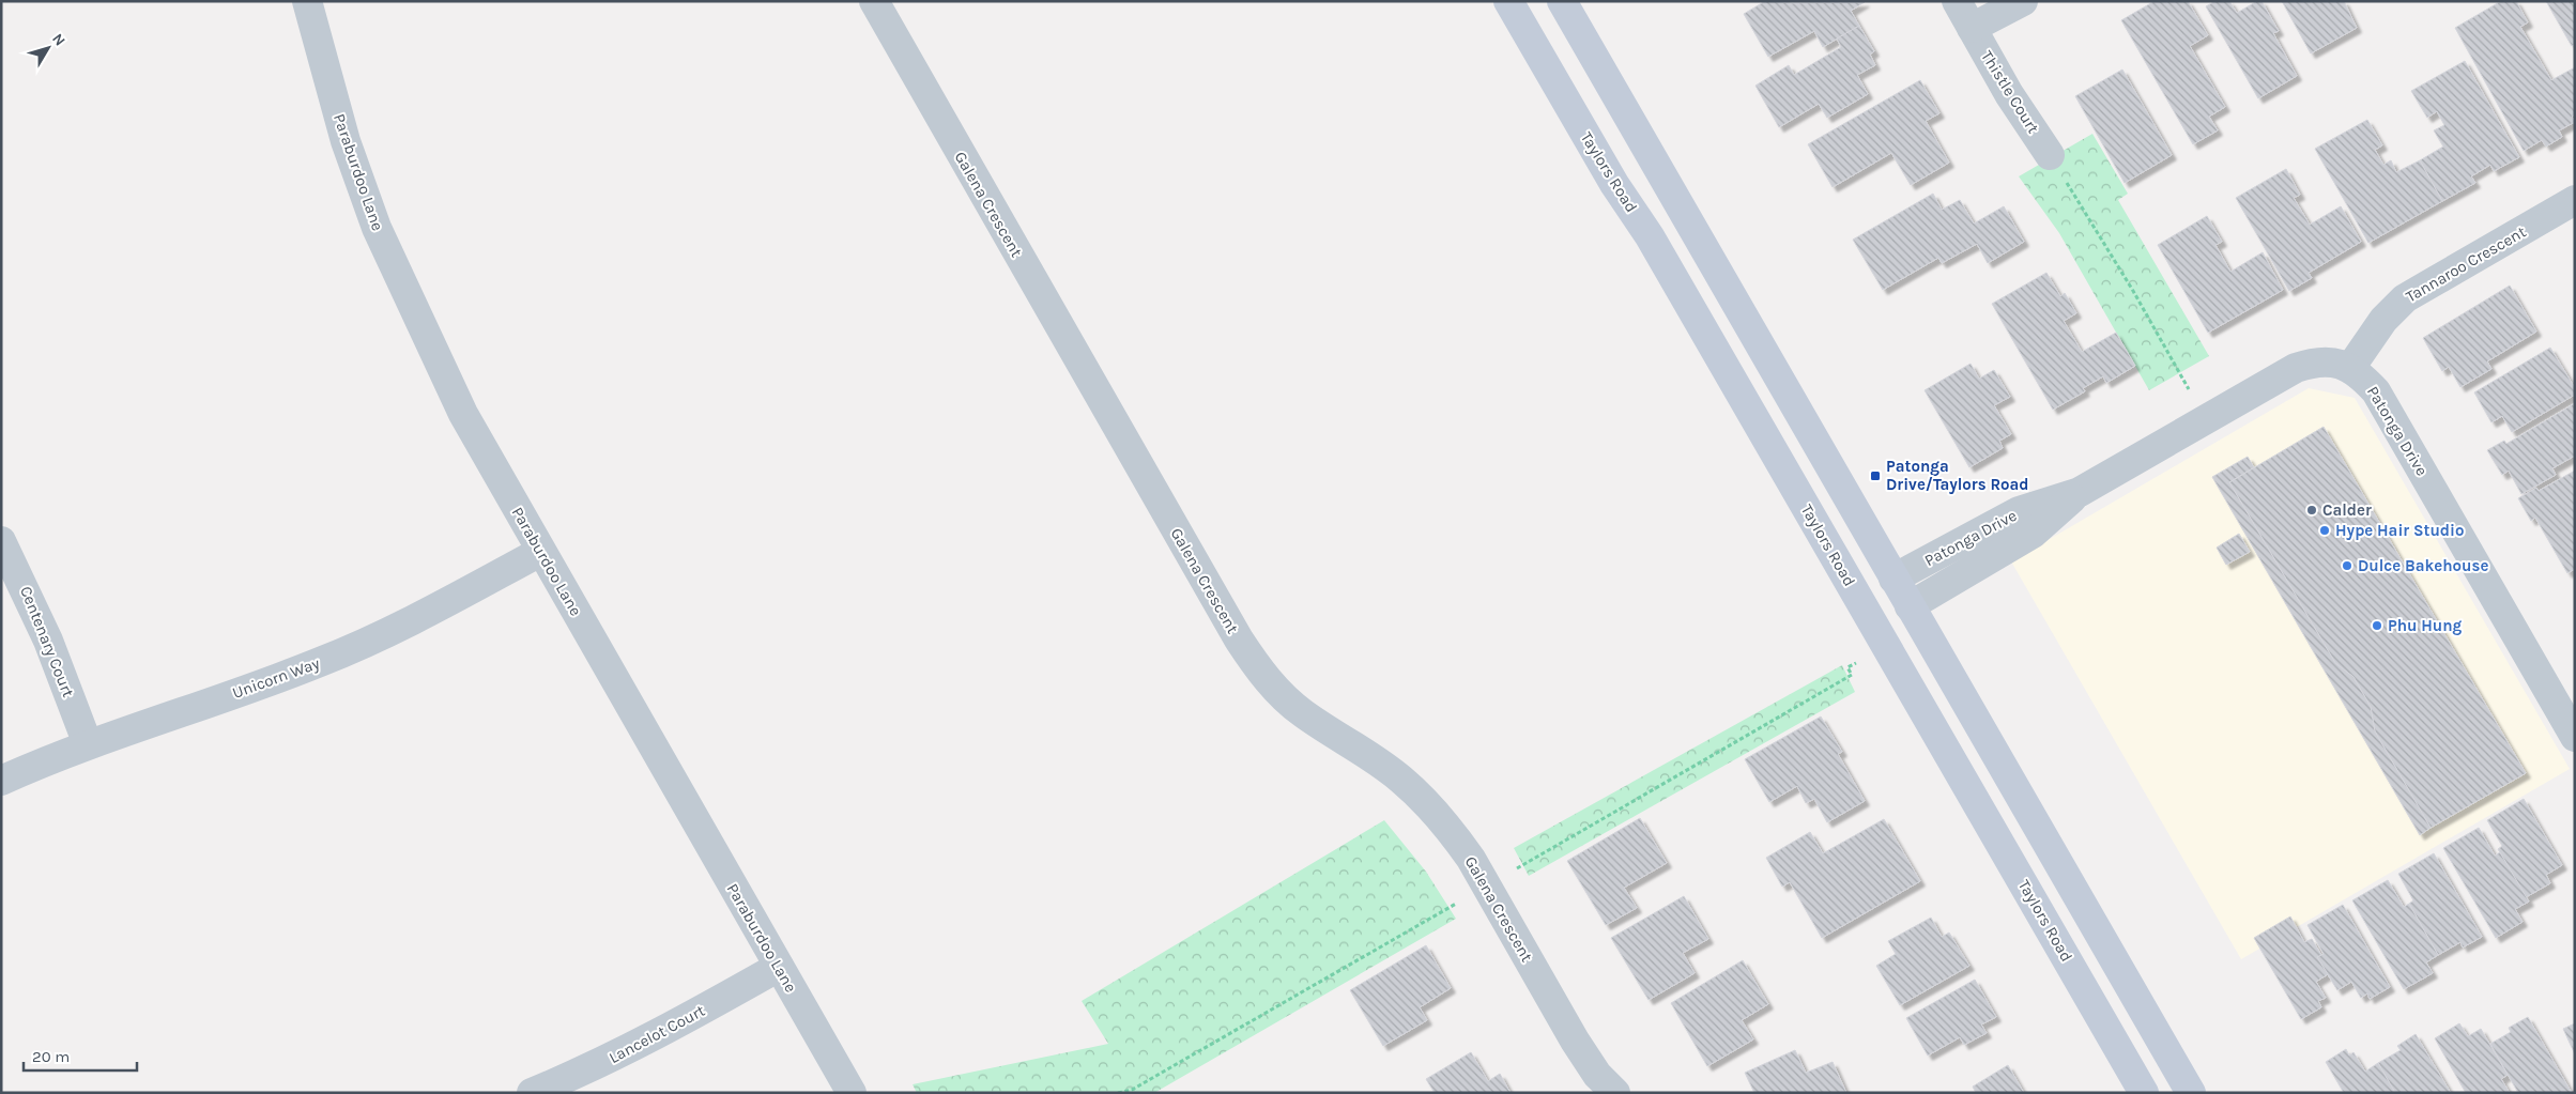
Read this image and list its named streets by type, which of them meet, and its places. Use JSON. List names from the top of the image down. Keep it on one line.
{"streets":{"main road":["Taylors Road"],"street":["Thistle Court","Paraburdoo Lane","Galena Crescent","Tannaroo Crescent","Patonga Drive","Centenary Court","Unicorn Way","Lancelot Court"]},"crossings":[["Paraburdoo Lane","Unicorn Way"],["Paraburdoo Lane","Lancelot Court"],["Tannaroo Crescent","Patonga Drive"],["Centenary Court","Unicorn Way"]],"places":{"transit":["Patonga Drive/Taylors Road"],"other":["Calder","Hype Hair Studio","Dulce Bakehouse","Phu Hung"]},"scale_bar":"20 m","north":"top right"}
